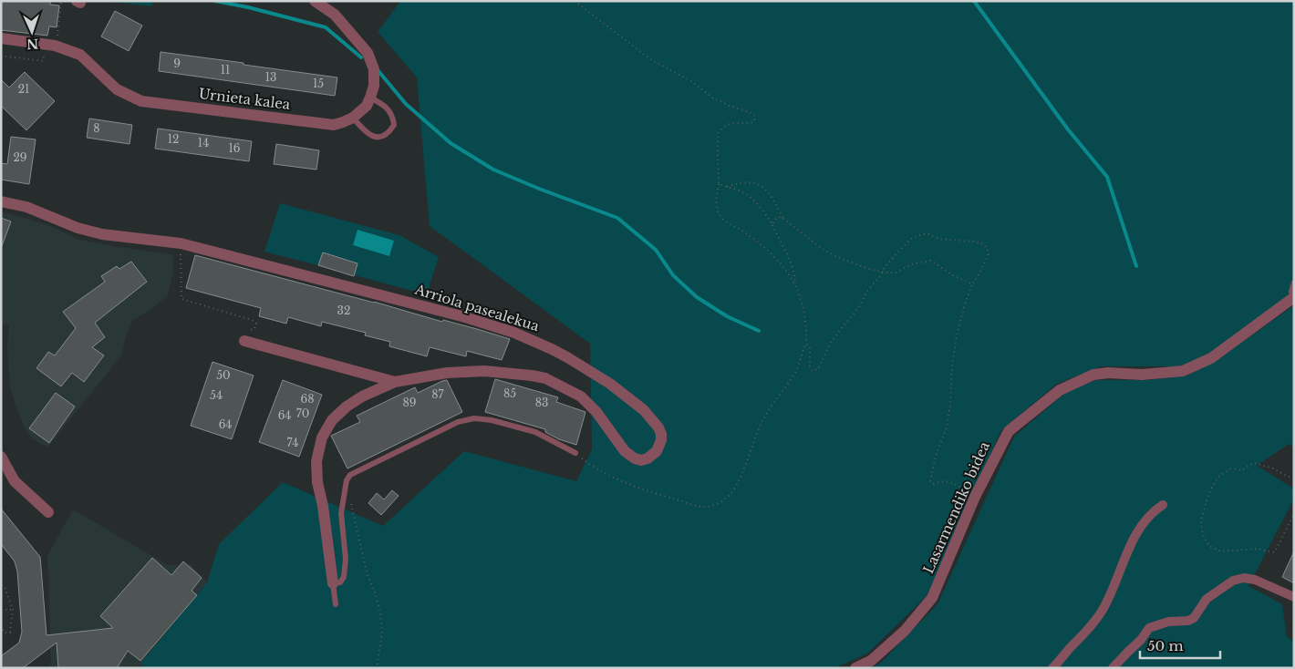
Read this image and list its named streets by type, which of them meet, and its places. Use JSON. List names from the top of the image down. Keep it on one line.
{"streets":{"street":["Urnieta kalea","Arriola pasealekua","Lasarmendiko bidea"]},"house_numbers":["9","11","13","15","21","8","12","14","16","29","32","50","85","87","54","68","89","83","70","64","64","74"],"scale_bar":"50 m","north":"bottom"}
